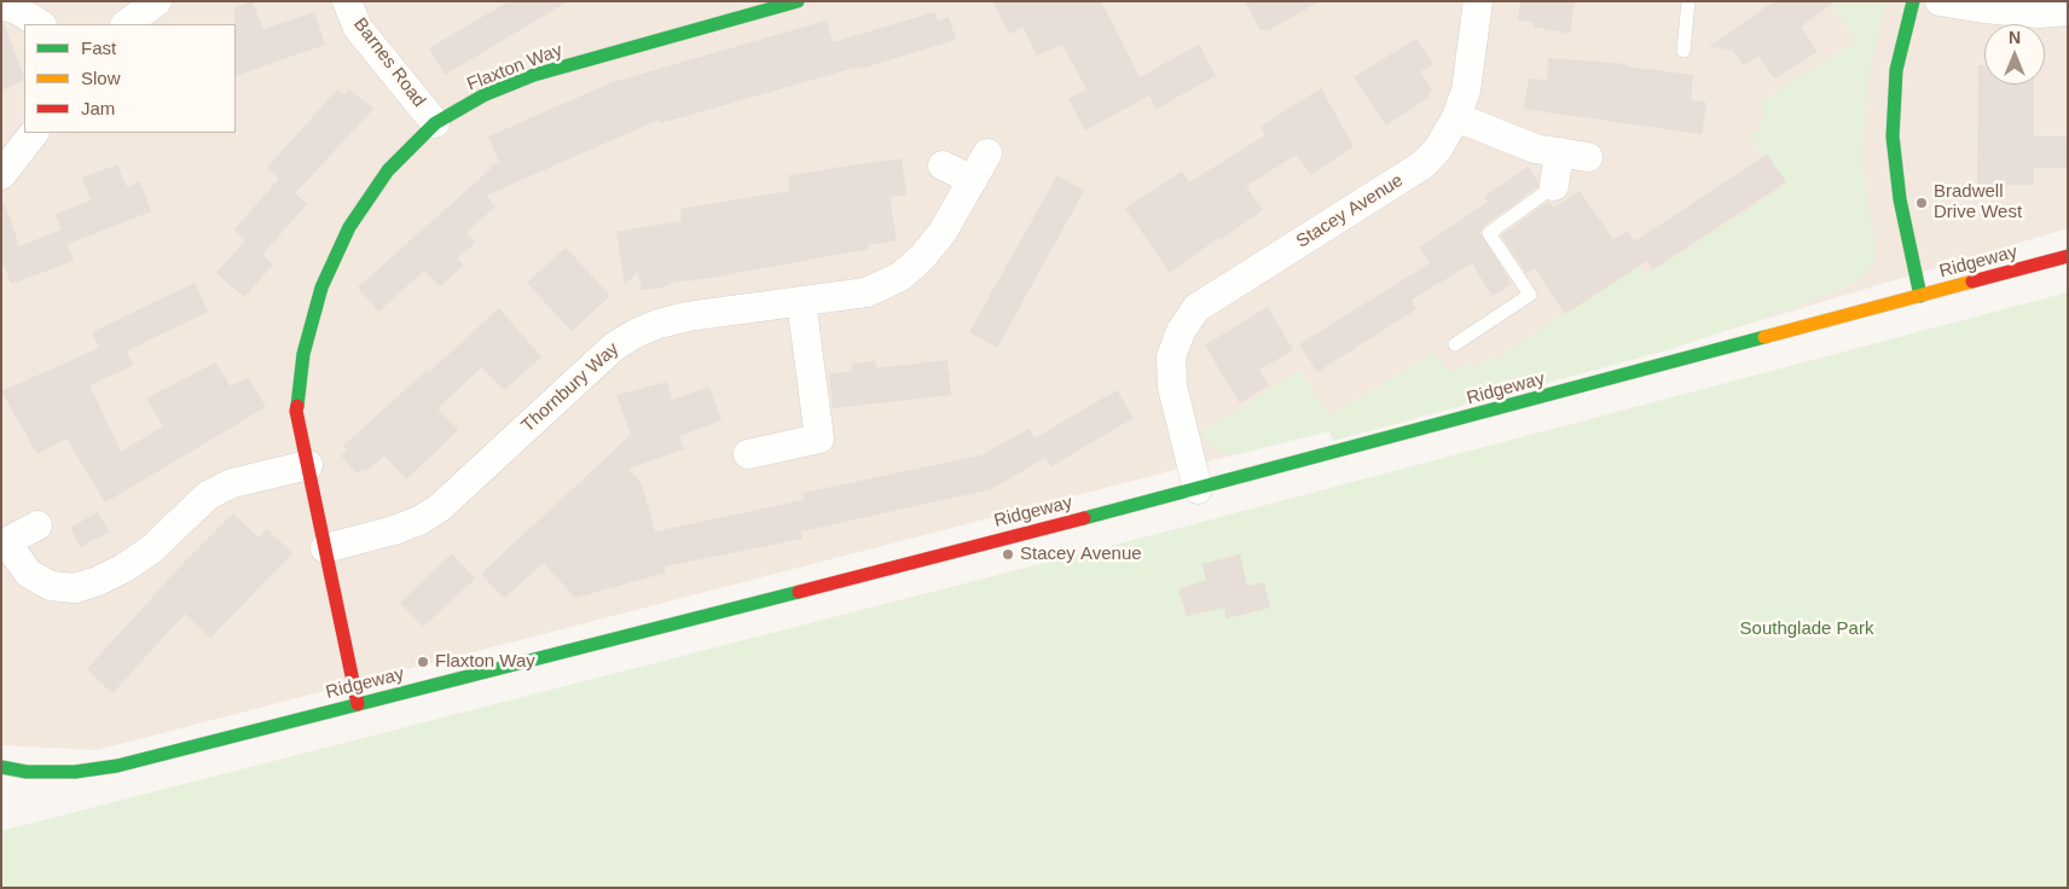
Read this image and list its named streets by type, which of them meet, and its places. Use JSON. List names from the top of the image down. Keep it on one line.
{"streets":{"street":["Barnes Road","Flaxton Way","Stacey Avenue","Ridgeway","Thornbury Way"]},"crossings":[["Barnes Road","Flaxton Way"],["Flaxton Way","Ridgeway"],["Flaxton Way","Thornbury Way"],["Stacey Avenue","Ridgeway"]],"parks":["Southglade Park"],"places":["Bradwell Drive West","Stacey Avenue","Flaxton Way"],"legend":["Fast","Slow","Jam"],"north":"top"}
